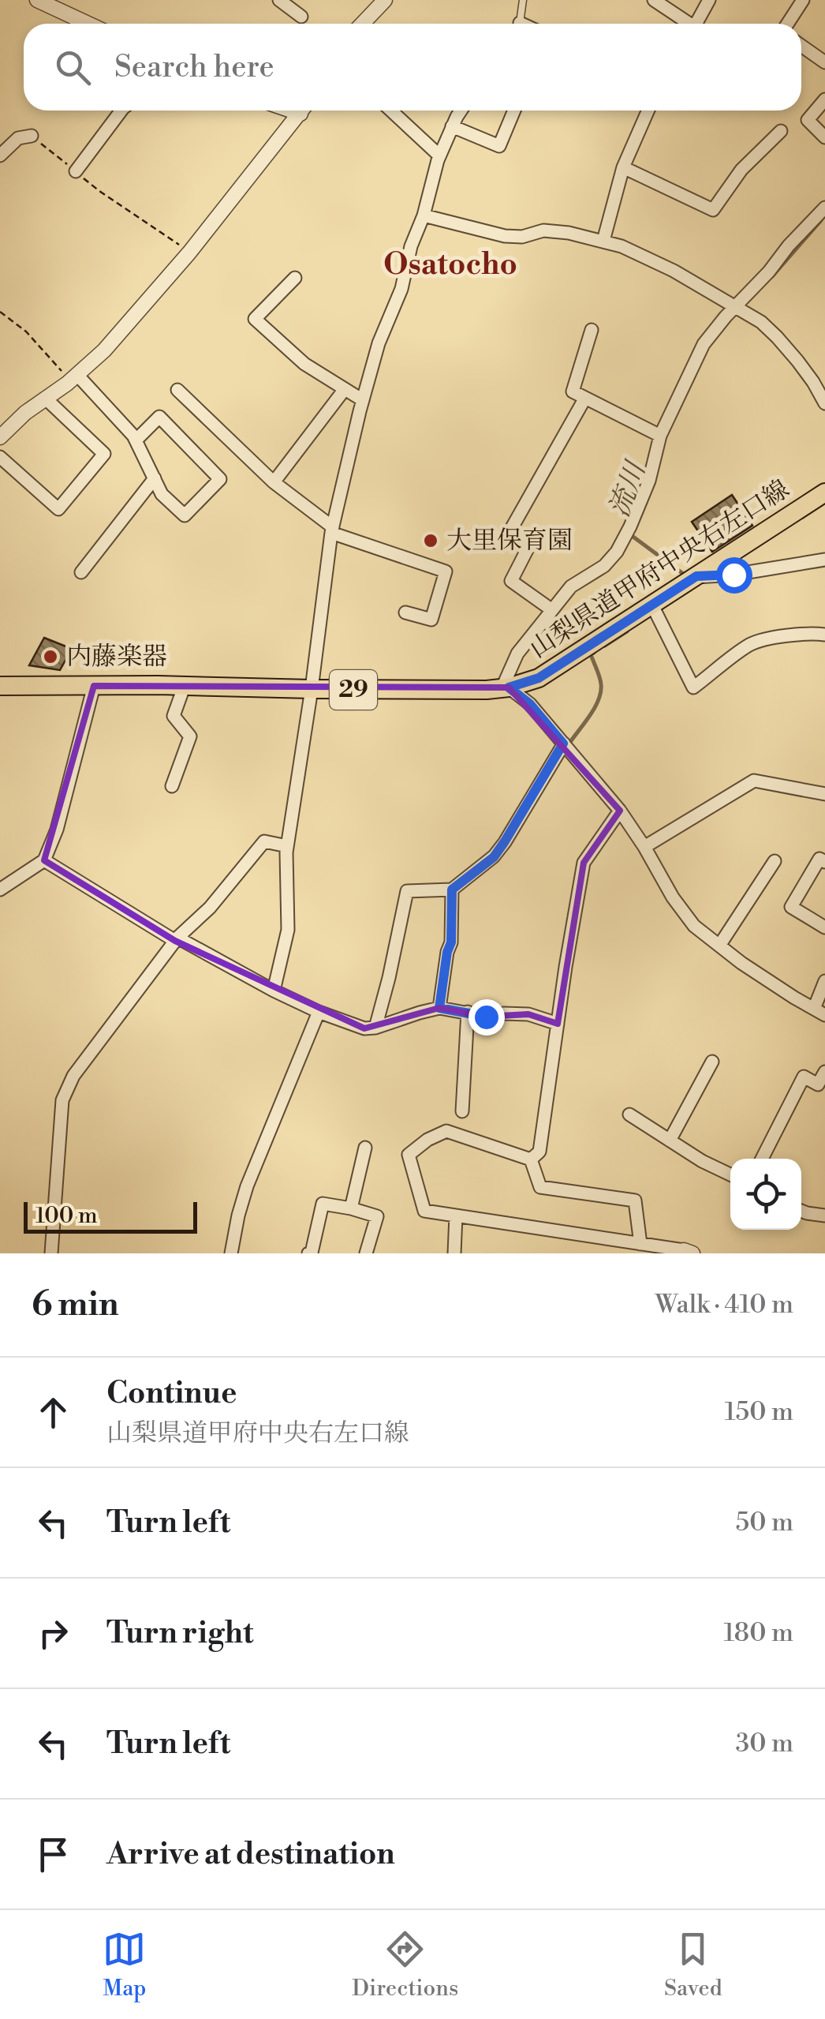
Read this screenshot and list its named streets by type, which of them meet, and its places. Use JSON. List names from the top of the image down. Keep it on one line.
{"streets":{"main road":["山梨県道甲府中央右左口線","29"]},"districts":["Osatocho"],"water":["流川"],"places":["大里保育園","内藤楽器"],"scale_bar":"100 m","page":{"search":"Search here","scale":"100 m","heading":["6 min","Walk · 410 m"],"list":[["Continue","山梨県道甲府中央右左口線","150 m"],["Turn left","50 m"],["Turn right","180 m"],["Turn left","30 m"],"Arrive at destination"],"nav":["Map","Directions","Saved"]}}
